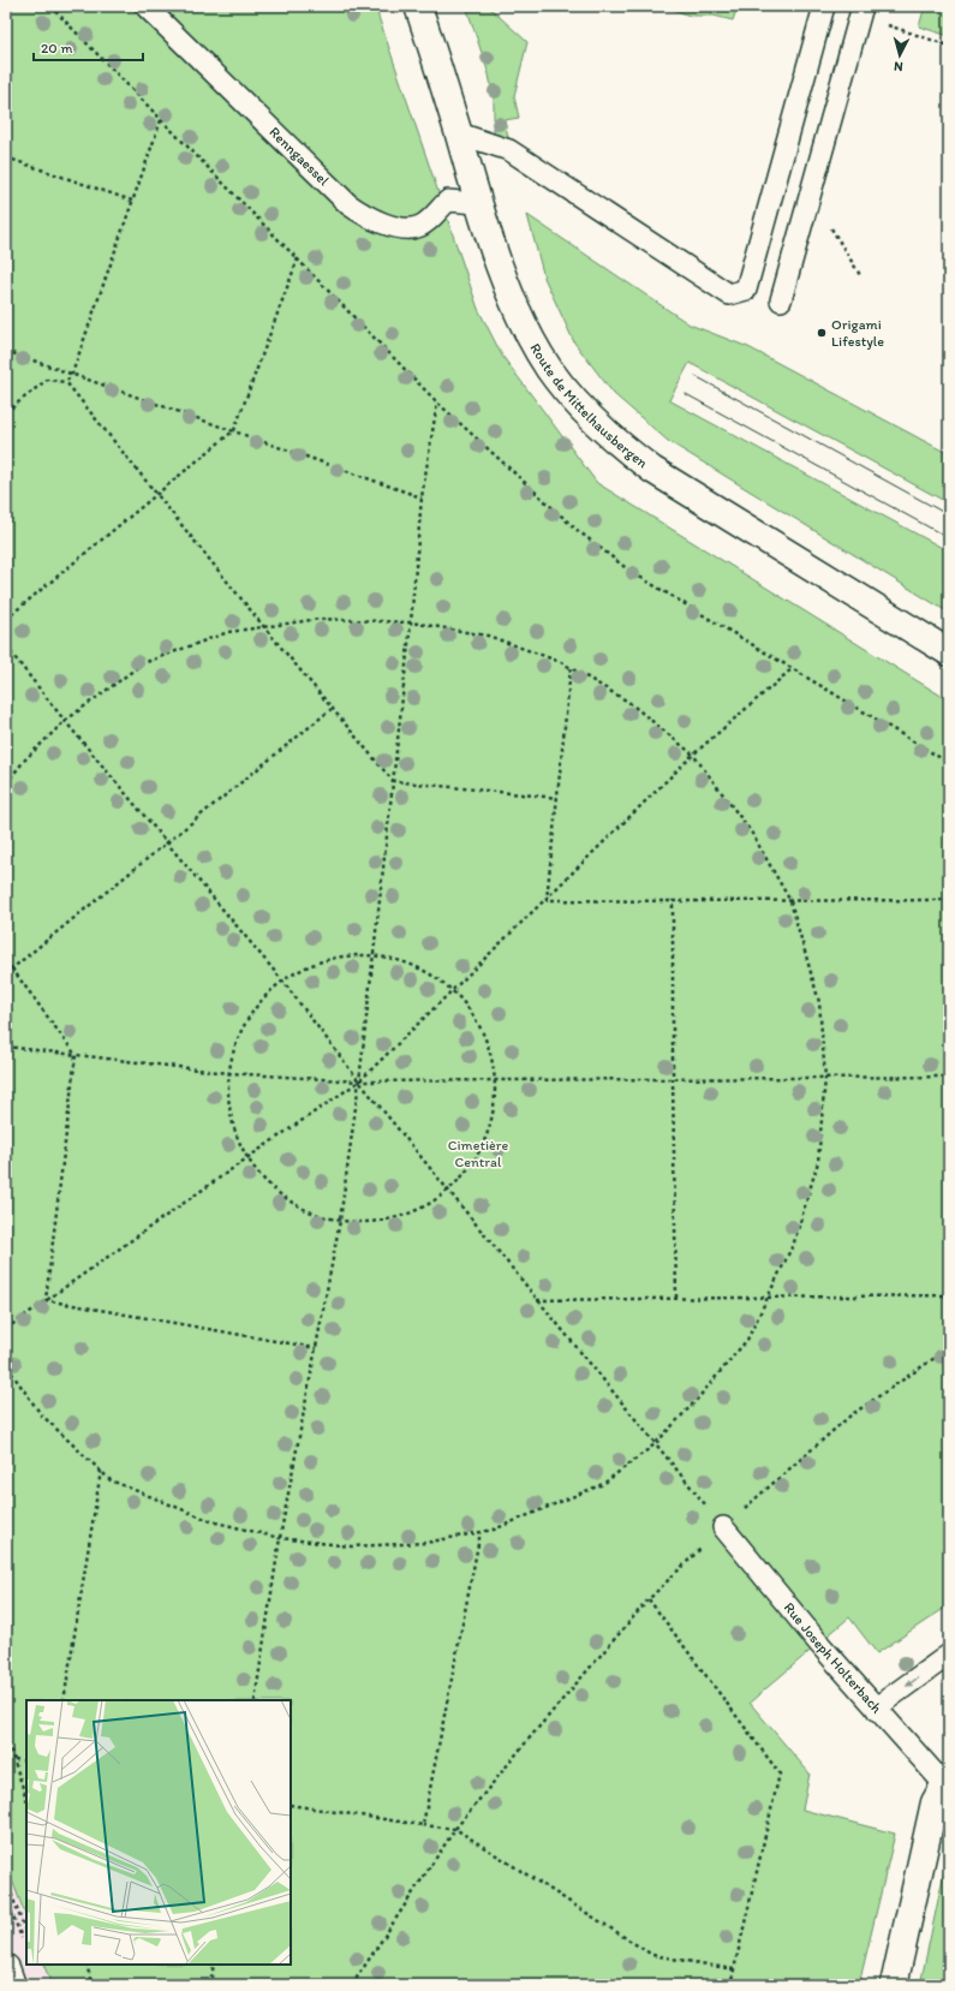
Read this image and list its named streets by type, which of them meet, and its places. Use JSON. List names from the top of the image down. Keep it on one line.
{"streets":{"street":["Route de Mittelhausbergen","Rue Joseph Holterbach"],"lane":["Renngaessel"]},"crossings":[["Renngaessel","Route de Mittelhausbergen"]],"parks":["Cimetière Central"],"places":["Origami Lifestyle"],"scale_bar":"20 m","north":"bottom"}
